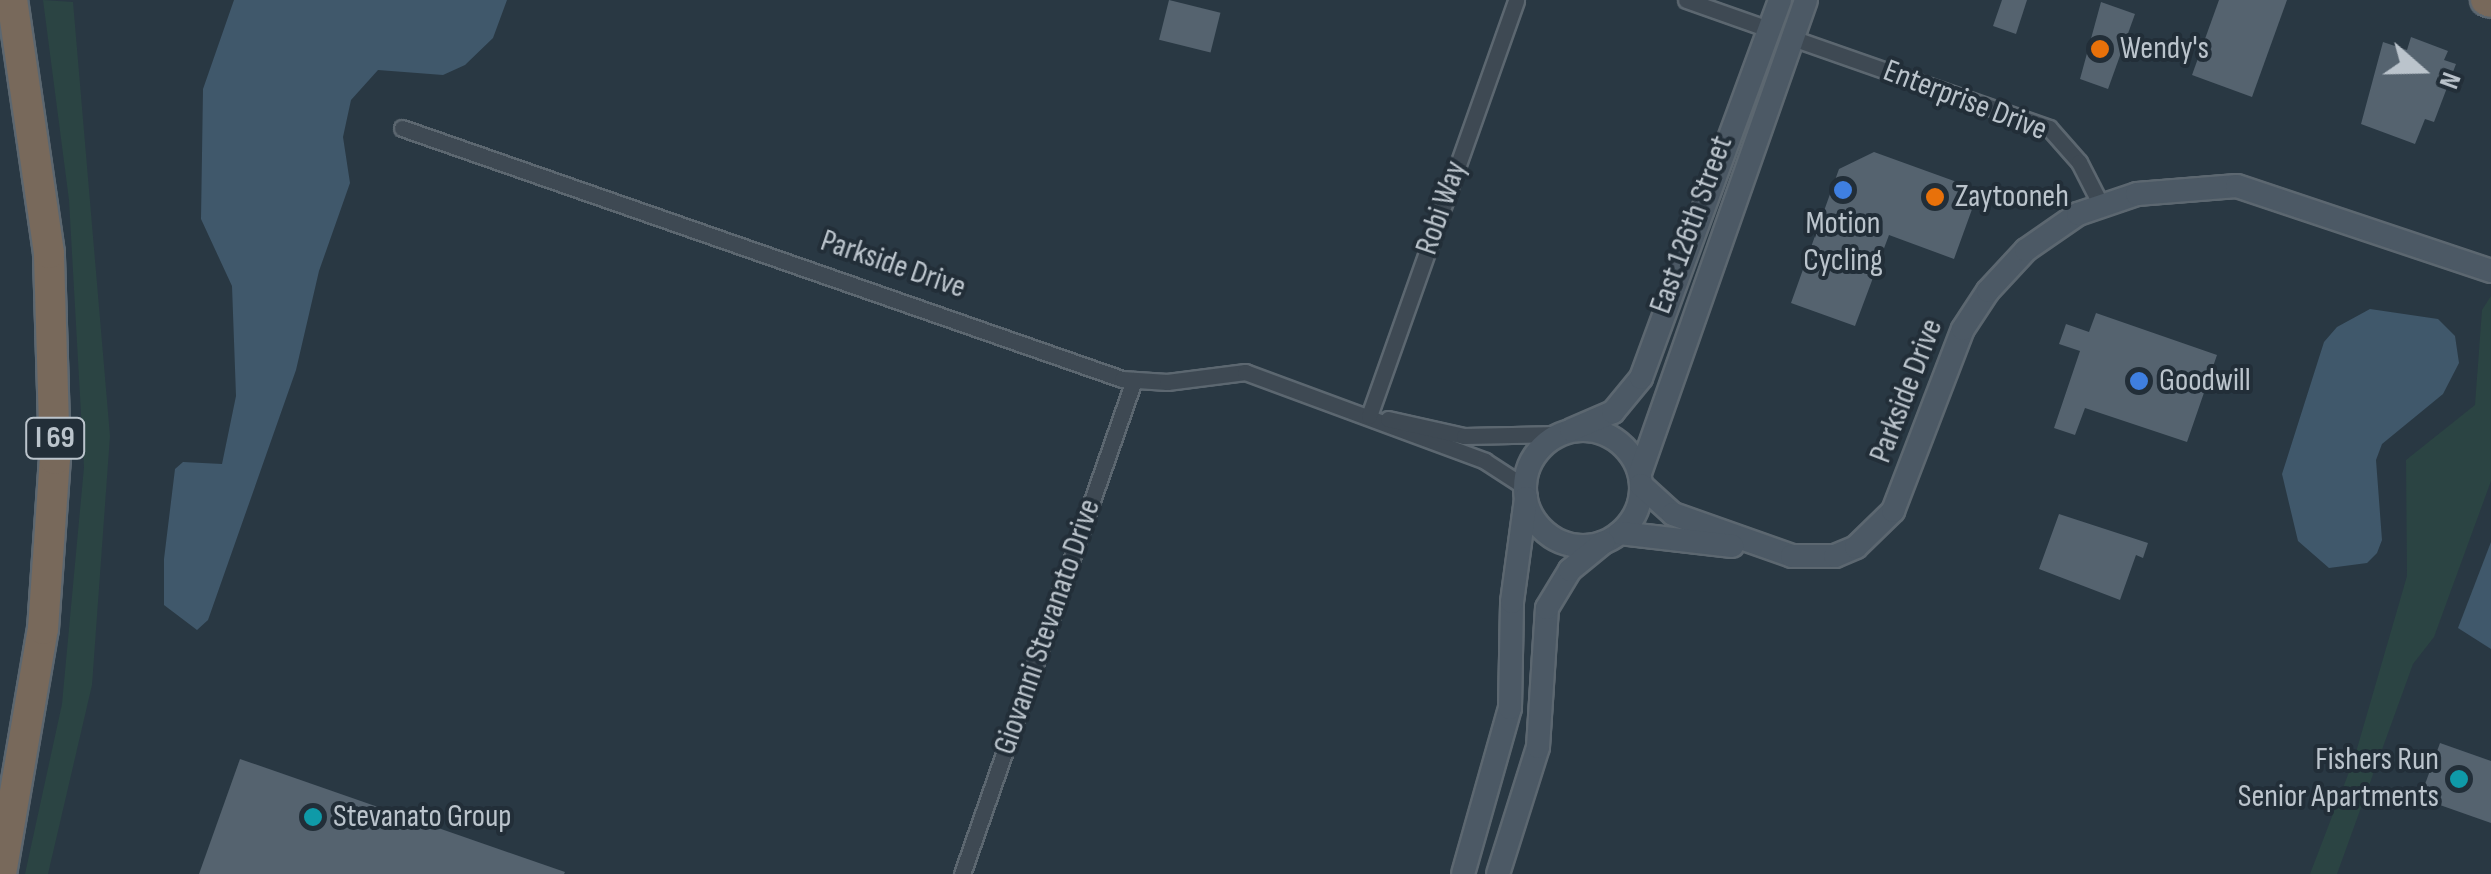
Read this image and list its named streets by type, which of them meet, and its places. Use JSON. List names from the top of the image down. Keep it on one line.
{"streets":{"highway":["I 69"],"main road":["East 126th Street","Parkside Drive"],"street":["Enterprise Drive","Robi Way","Giovanni Stevanato Drive"]},"crossings":[["Enterprise Drive","East 126th Street"],["Enterprise Drive","Parkside Drive"],["Robi Way","Parkside Drive"],["East 126th Street","Parkside Drive"],["Parkside Drive","Giovanni Stevanato Drive"]],"places":["Wendy's","Motion Cycling","Zaytooneh","Goodwill","Fishers Run Senior Apartments","Stevanato Group"],"north":"right"}
